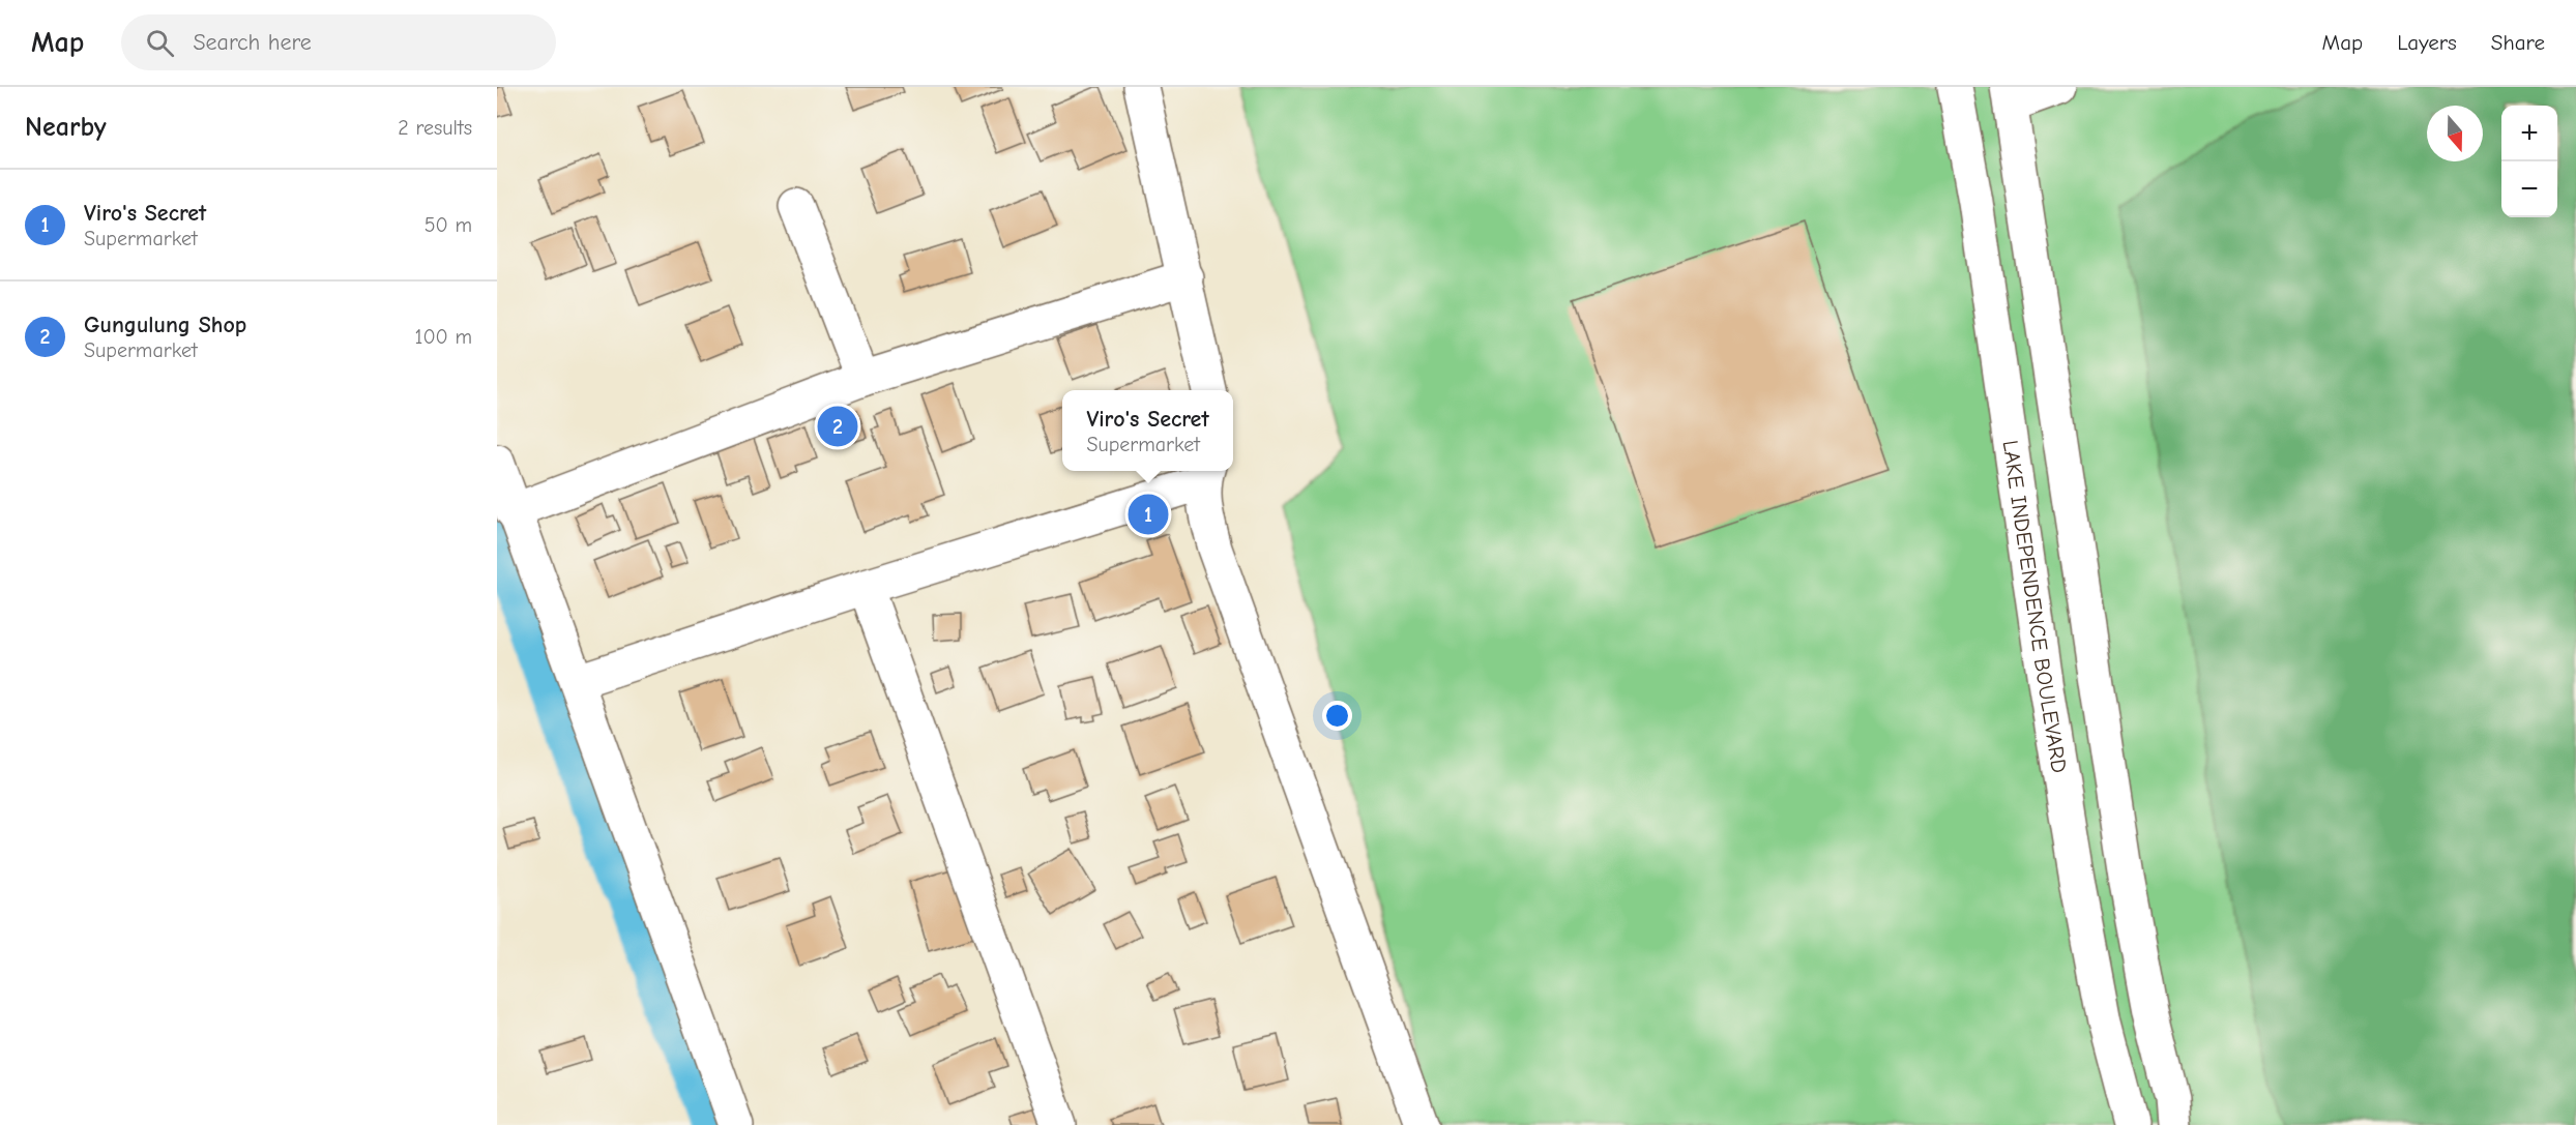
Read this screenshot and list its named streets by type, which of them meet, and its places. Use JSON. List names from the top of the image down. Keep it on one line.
{"streets":{"main road":["LAKE INDEPENDENCE BOULEVARD"]},"north":"bottom","page":{"header":"Map","search":"Search here","nav":["Map","Layers","Share"],"heading":["Nearby","2 results"],"map_buttons":["+","−"],"list":[{"mark":"1","name":"Viro's Secret","note":"Supermarket","value":"50 m"},{"mark":"2","name":"Gungulung Shop","note":"Supermarket","value":"100 m"}],"popup":["Viro's Secret","Supermarket"],"pins":["2","1"]}}
